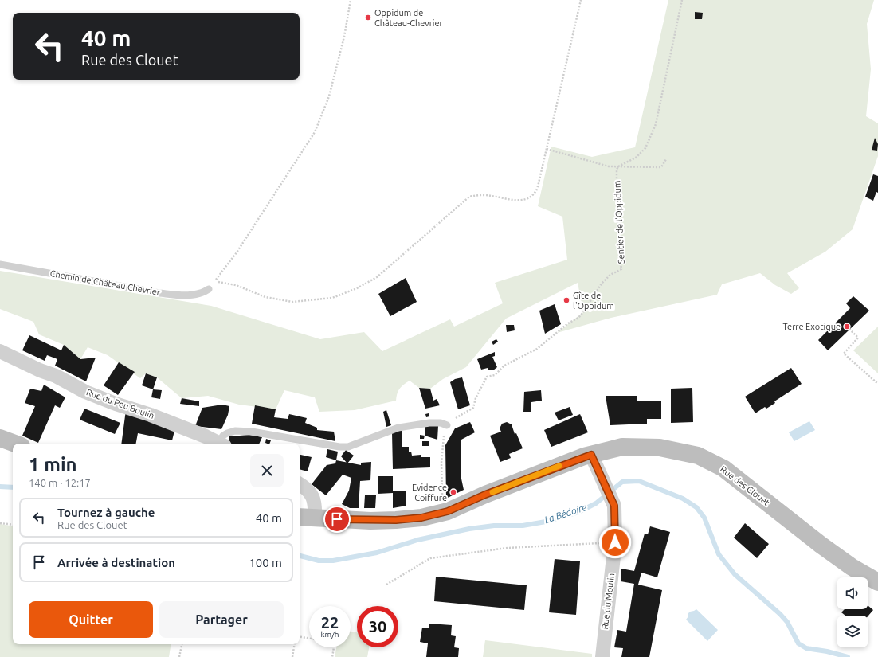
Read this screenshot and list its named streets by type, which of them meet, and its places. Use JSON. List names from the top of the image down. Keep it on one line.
{"streets":{"street":["Rue du Peu Boulin","Rue des Clouet","Rue du Moulin"],"lane":["Chemin de Château Chevrier"],"path":["Sentier de l'Oppidum"]},"crossings":[["Rue des Clouet","Rue du Moulin"]],"water":["La Bédoire"],"places":["Oppidum de Château-Chevrier","Gîte de l'Oppidum","Terre Exotique","Evidence Coiffure"],"page":{"turn":["40 m","Rue des Clouet"],"heading":["1 min","140 m · 12:17"],"list":[{"name":"Tournez à gauche","note":"Rue des Clouet","value":"40 m"},{"name":"Arrivée à destination","value":"100 m"}],"buttons":["Quitter","Partager"],"speed":"22 km/h","limit":"30"}}
